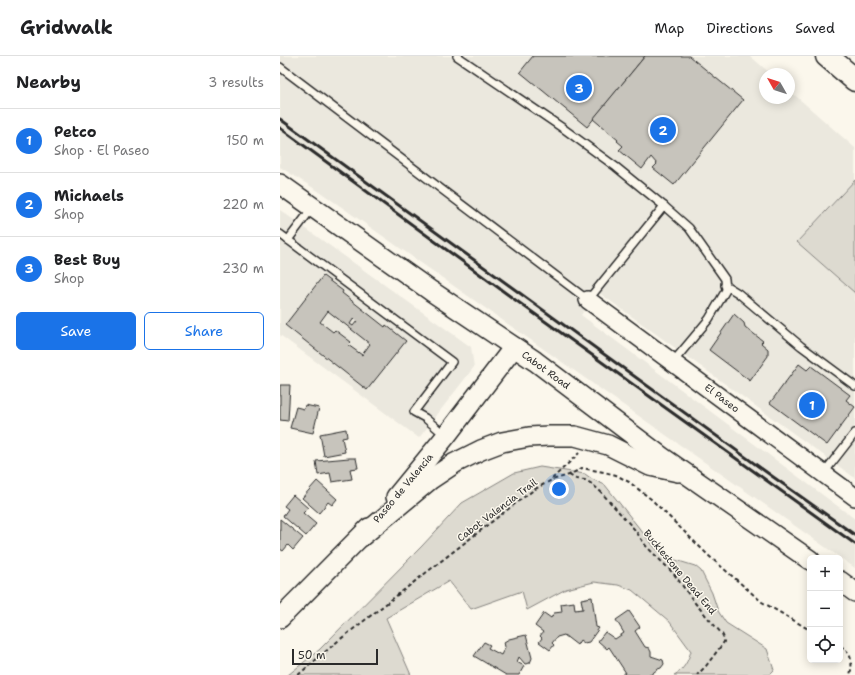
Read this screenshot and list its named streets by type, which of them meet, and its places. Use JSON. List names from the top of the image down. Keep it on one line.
{"streets":{"main road":["Cabot Road","Paseo de Valencia"],"street":["El Paseo"],"path":["Cabot Valencia Trail","Bucklestone Dead End"]},"crossings":[["Cabot Road","Paseo de Valencia"],["Cabot Valencia Trail","Bucklestone Dead End"]],"scale_bar":"50 m","north":"top left","page":{"header":"Gridwalk","nav":["Map","Directions","Saved"],"heading":["Nearby","3 results"],"pins":["3","2","1"],"list":[{"mark":"1","name":"Petco","note":"Shop · El Paseo","value":"150 m"},{"mark":"2","name":"Michaels","note":"Shop","value":"220 m"},{"mark":"3","name":"Best Buy","note":"Shop","value":"230 m"}],"buttons":["Save","Share"],"map_buttons":["+","−"],"scale":"50 m"}}
